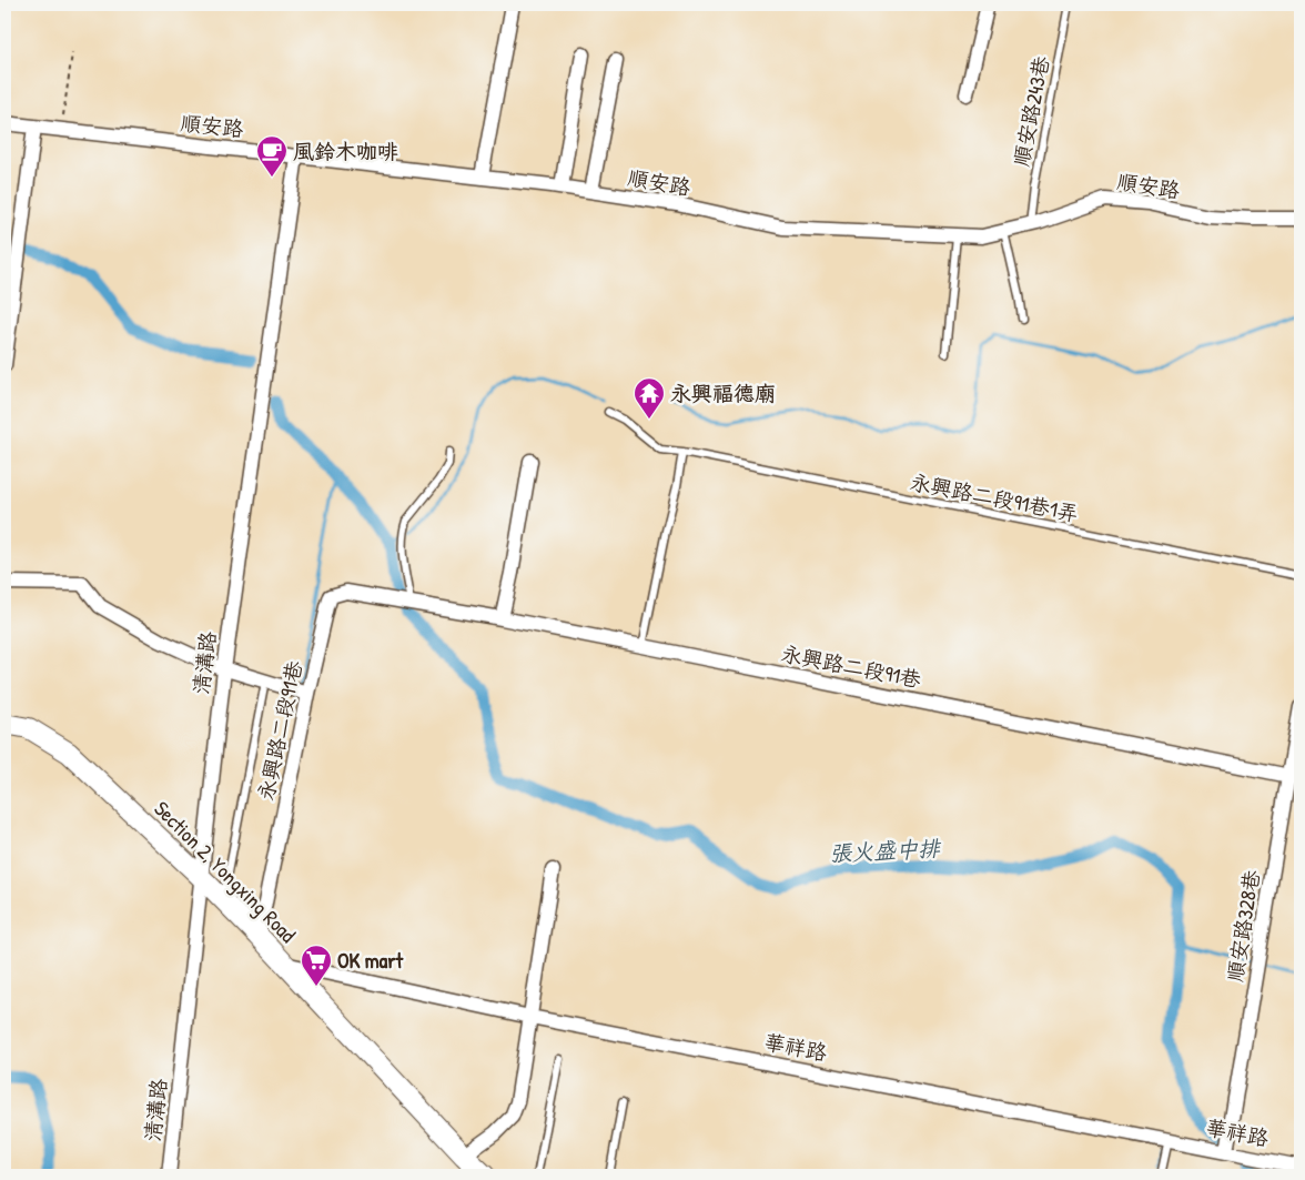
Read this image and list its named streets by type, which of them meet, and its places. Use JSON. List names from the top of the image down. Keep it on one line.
{"streets":{"street":["順安路","清溝路","永興路二段91巷","Section 2, Yongxing Road","順安路328巷","華祥路"],"lane":["順安路243巷","永興路二段91巷1弄"]},"crossings":[["順安路243巷","順安路"],["順安路","清溝路"],["清溝路","Section 2, Yongxing Road"],["永興路二段91巷","Section 2, Yongxing Road"],["永興路二段91巷","順安路328巷"],["Section 2, Yongxing Road","華祥路"],["順安路328巷","華祥路"]],"water":["張火盛中排"],"places":{"cafe":["風鈴木咖啡"],"temple":["永興福德廟"],"supermarket":["OK mart"]}}
